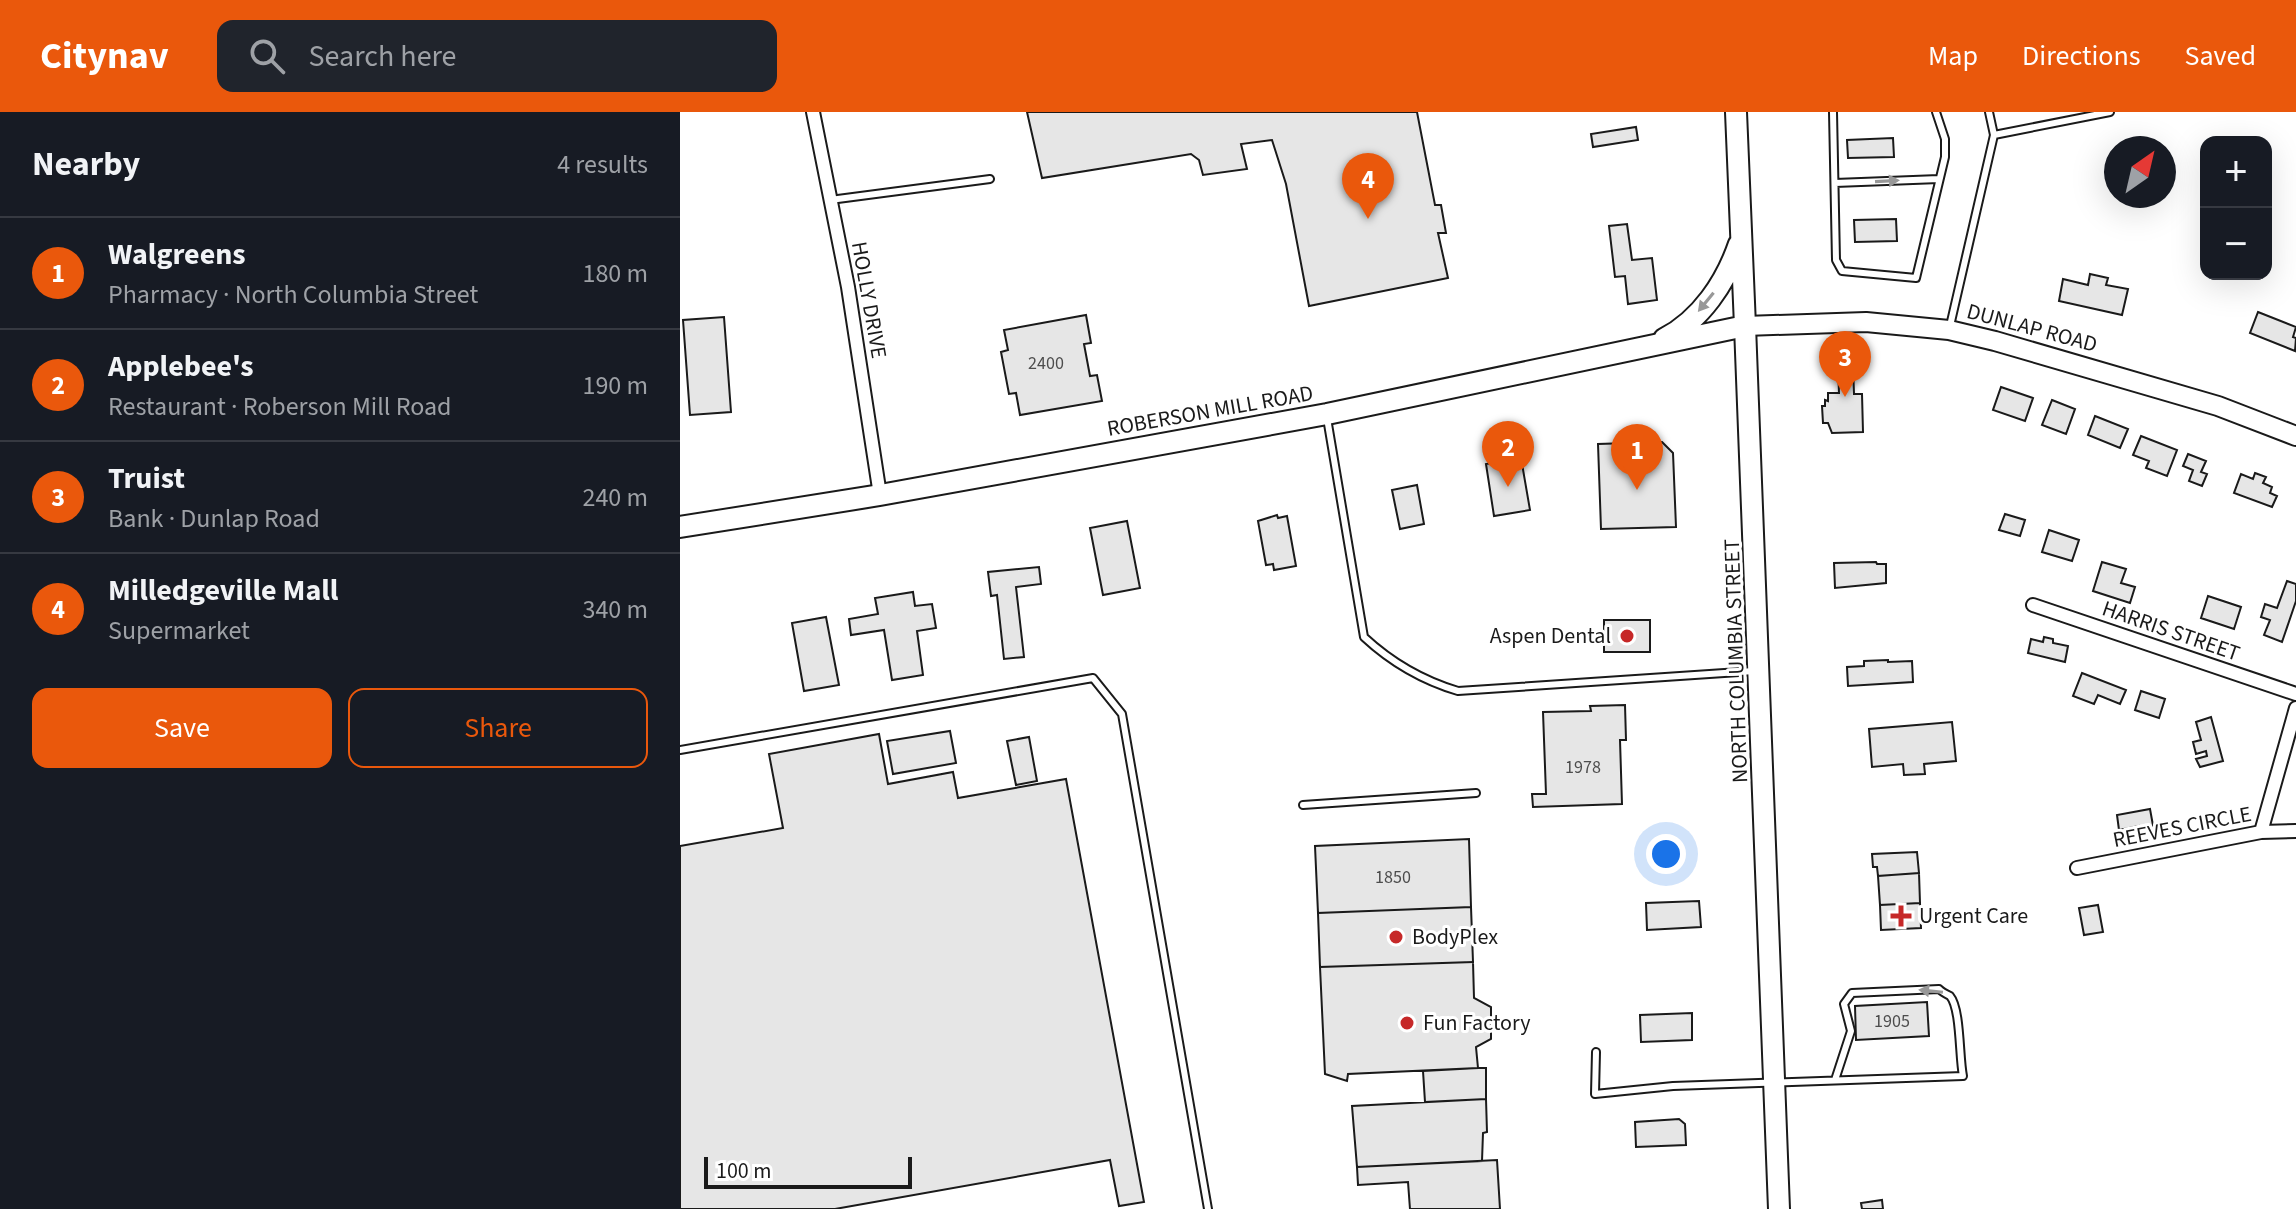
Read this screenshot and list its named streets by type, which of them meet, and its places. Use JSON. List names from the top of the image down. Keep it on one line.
{"streets":{"main road":["DUNLAP ROAD","ROBERSON MILL ROAD","NORTH COLUMBIA STREET"],"street":["HOLLY DRIVE","HARRIS STREET","REEVES CIRCLE"]},"crossings":[["HOLLY DRIVE","ROBERSON MILL ROAD"],["DUNLAP ROAD","ROBERSON MILL ROAD"],["DUNLAP ROAD","NORTH COLUMBIA STREET"],["ROBERSON MILL ROAD","NORTH COLUMBIA STREET"]],"places":{"other":["Aspen Dental","BodyPlex","Fun Factory"],"health":["Urgent Care"]},"house_numbers":["2400","1978","1850","1905"],"scale_bar":"100 m","north":"top right","page":{"header":"Citynav","search":"Search here","nav":["Map","Directions","Saved"],"heading":["Nearby","4 results"],"map_buttons":["+","−"],"pins":["4","3","2","1"],"list":[{"mark":"1","name":"Walgreens","note":"Pharmacy · North Columbia Street","value":"180 m"},{"mark":"2","name":"Applebee's","note":"Restaurant · Roberson Mill Road","value":"190 m"},{"mark":"3","name":"Truist","note":"Bank · Dunlap Road","value":"240 m"},{"mark":"4","name":"Milledgeville Mall","note":"Supermarket","value":"340 m"}],"buttons":["Save","Share"],"scale":"100 m"}}
